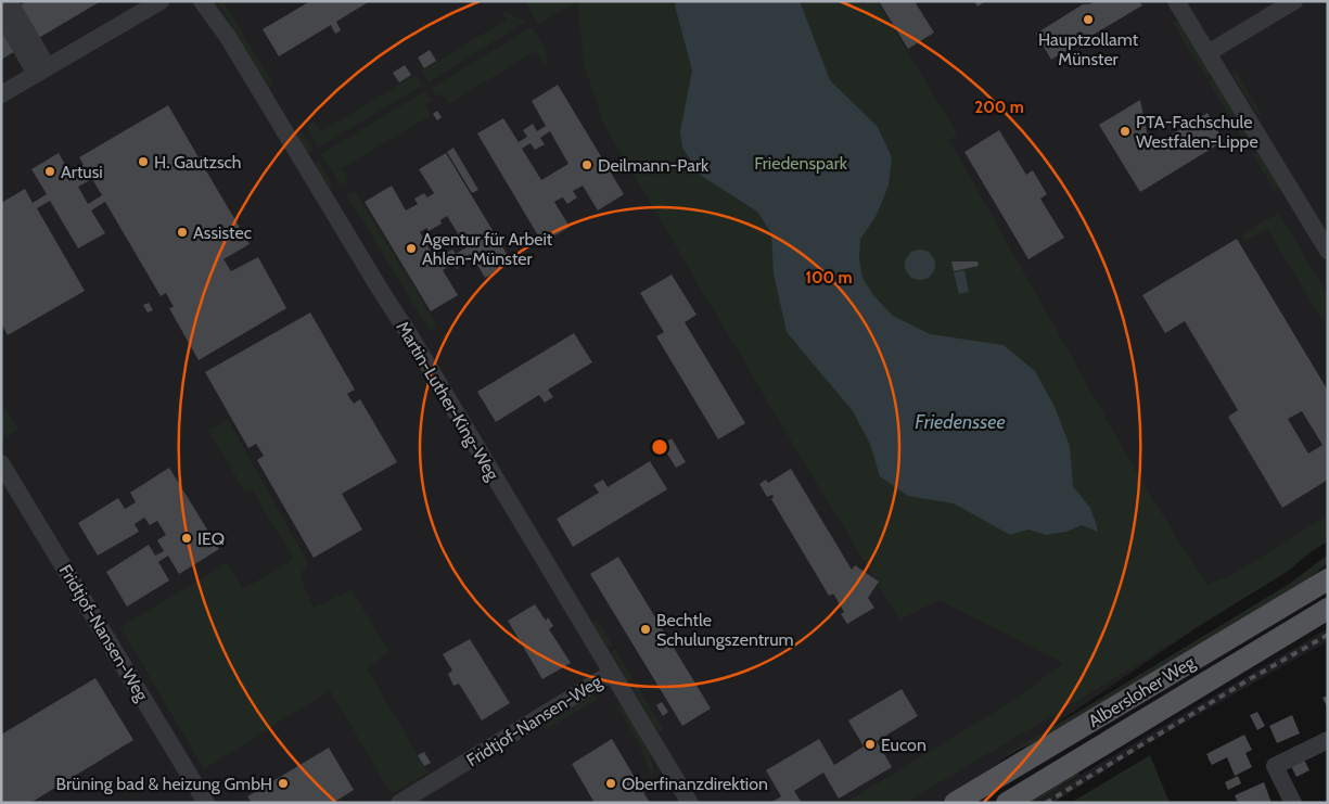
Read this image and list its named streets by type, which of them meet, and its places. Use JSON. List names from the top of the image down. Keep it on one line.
{"streets":{"main road":["Albersloher Weg"],"street":["Martin-Luther-King-Weg","Fridtjof-Nansen-Weg"]},"crossings":[["Martin-Luther-King-Weg","Fridtjof-Nansen-Weg"]],"water":["Friedenssee"],"parks":["Friedenspark"],"places":["Hauptzollamt Münster","PTA-Fachschule Westfalen-Lippe","H. Gautzsch","Deilmann-Park","Artusi","Assistec","Agentur für Arbeit Ahlen-Münster","IEQ","Bechtle Schulungszentrum","Eucon","Brüning bad & heizung GmbH","Oberfinanzdirektion"],"rings":["200 m","100 m"]}
